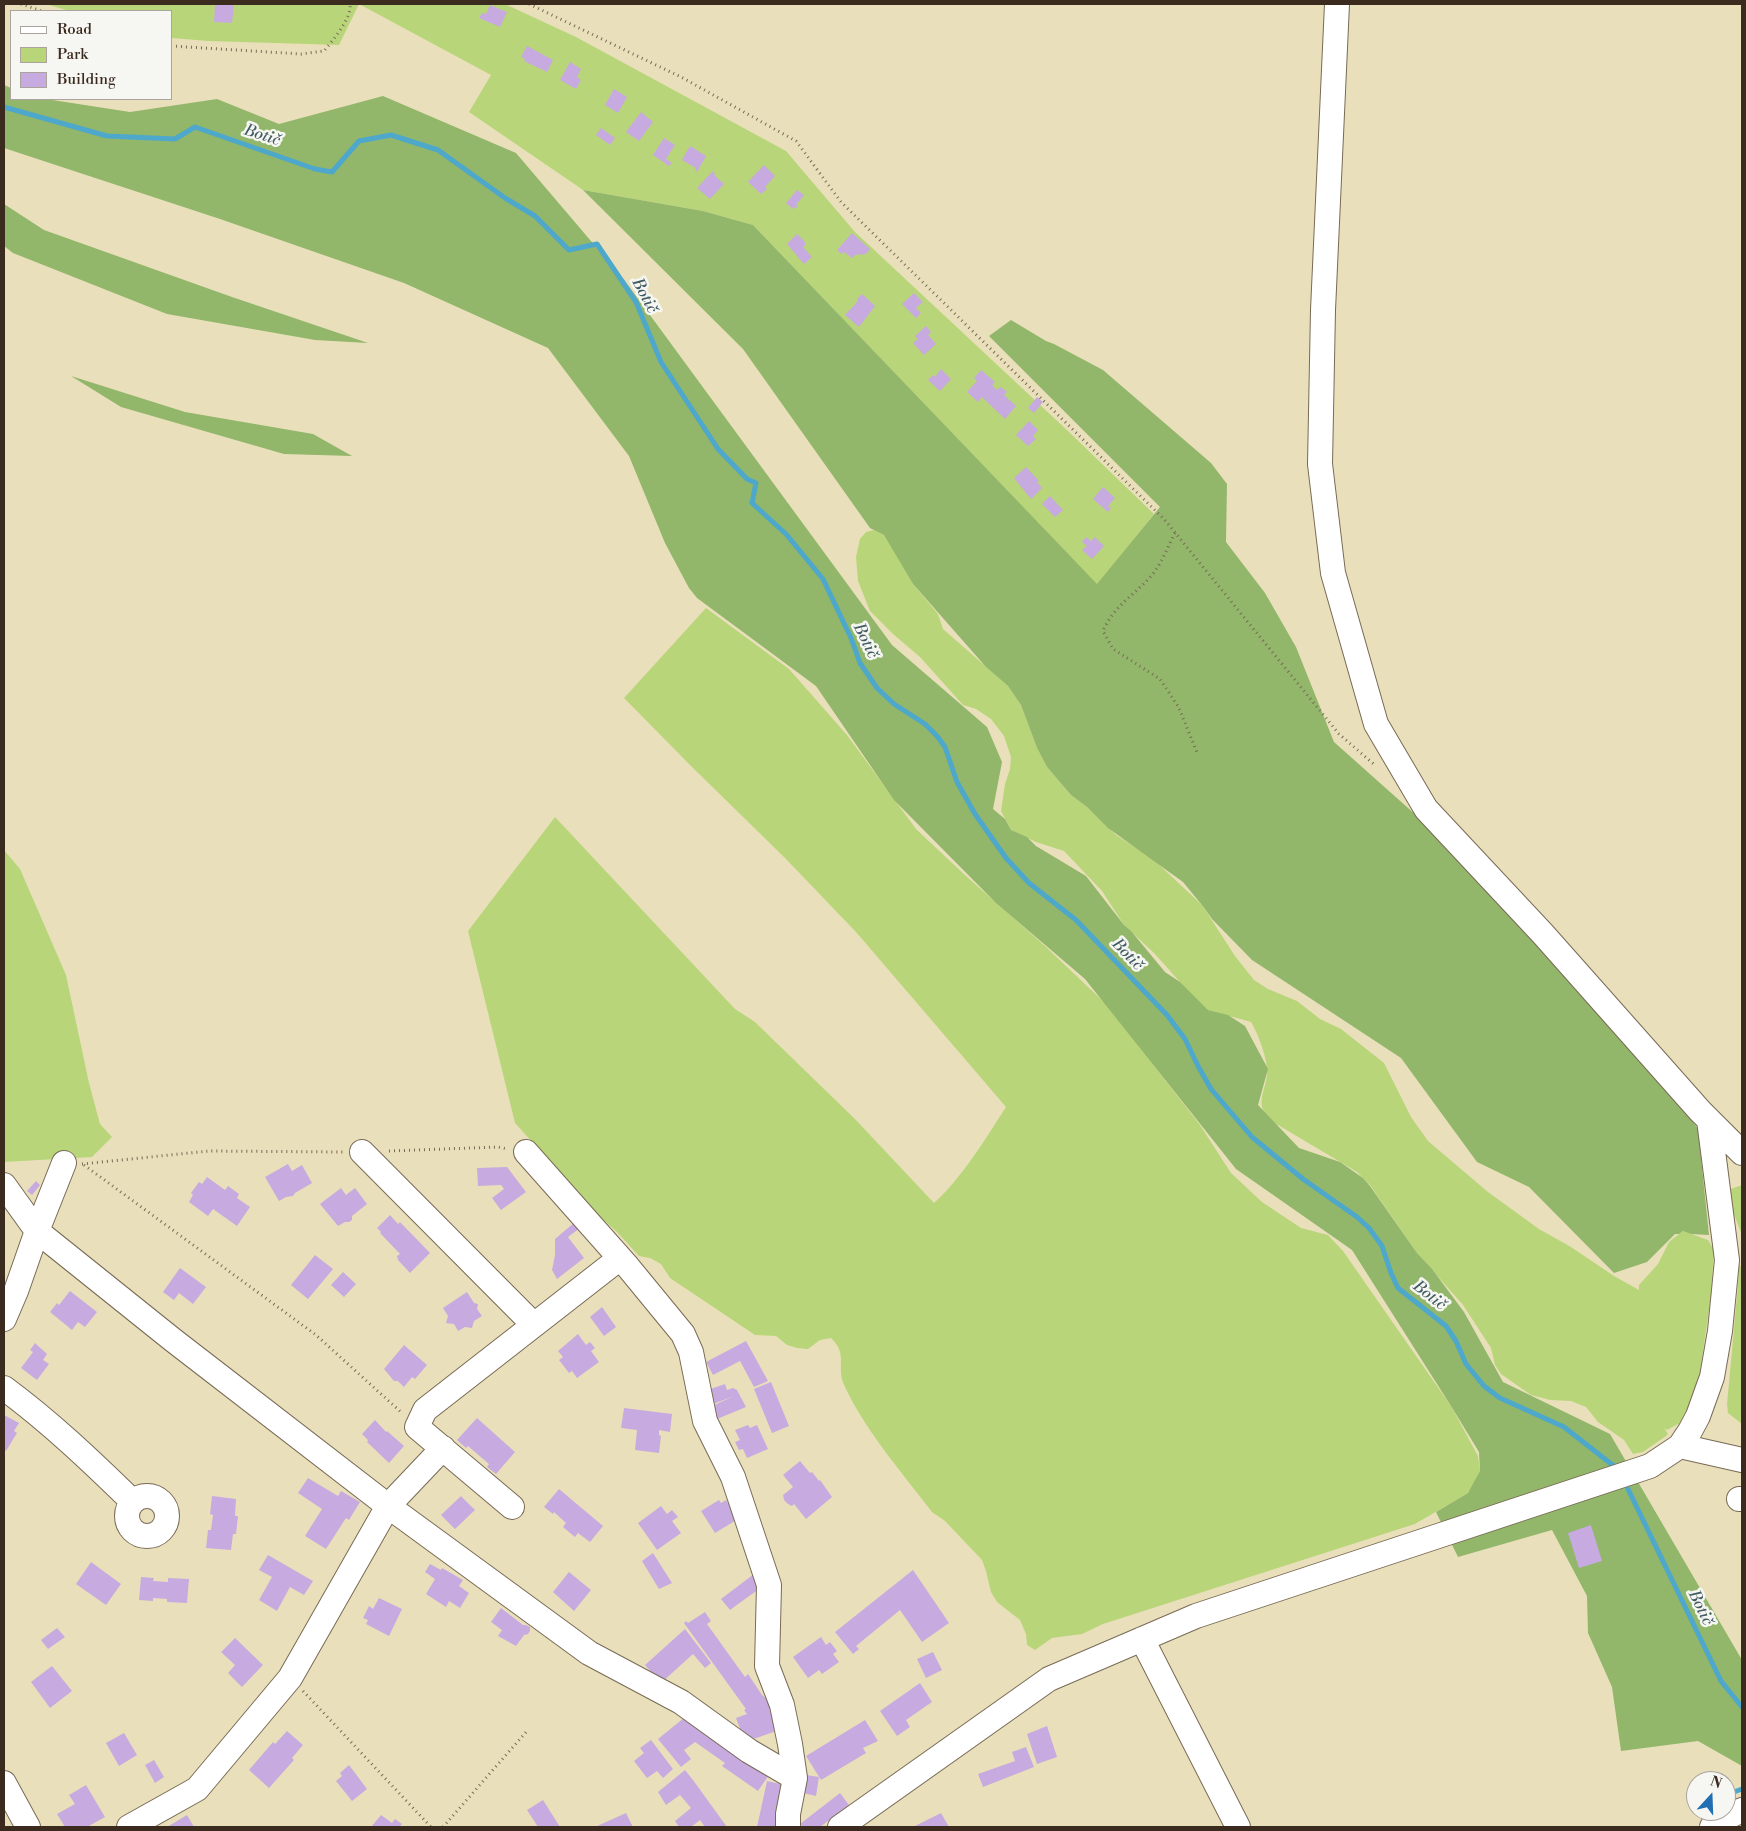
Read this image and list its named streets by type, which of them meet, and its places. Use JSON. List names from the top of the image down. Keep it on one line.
{"water":["Botič"],"legend":["Road","Park","Building"],"north":"top"}
